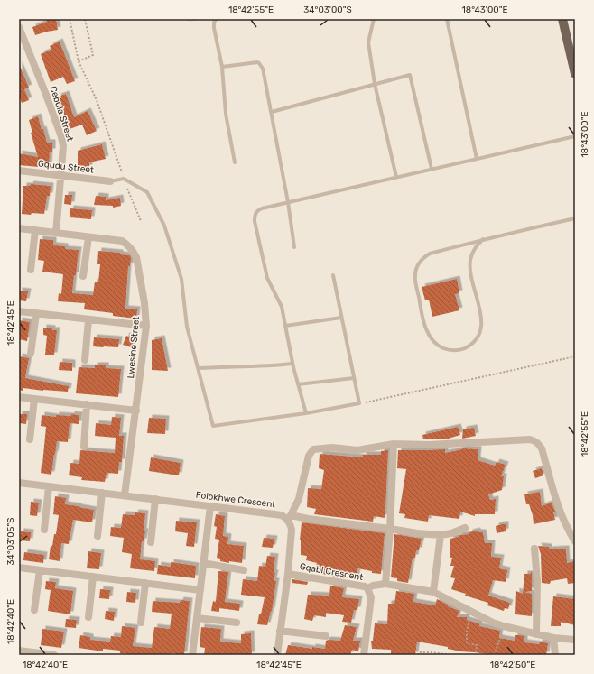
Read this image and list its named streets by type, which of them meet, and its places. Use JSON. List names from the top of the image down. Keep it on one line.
{"streets":{"street":["Cebula Street","Gqudu Street","Lwesine Street","Folokhwe Crescent","Gqabi Crescent"]},"crossings":[["Cebula Street","Gqudu Street"],["Cebula Street","Lwesine Street"],["Lwesine Street","Folokhwe Crescent"]],"coordinates":["18°42'55\"E","34°03'00\"S","18°43'00\"E","18°42'45\"E","34°03'05\"S","18°42'40\"E","18°42'50\"E"]}
